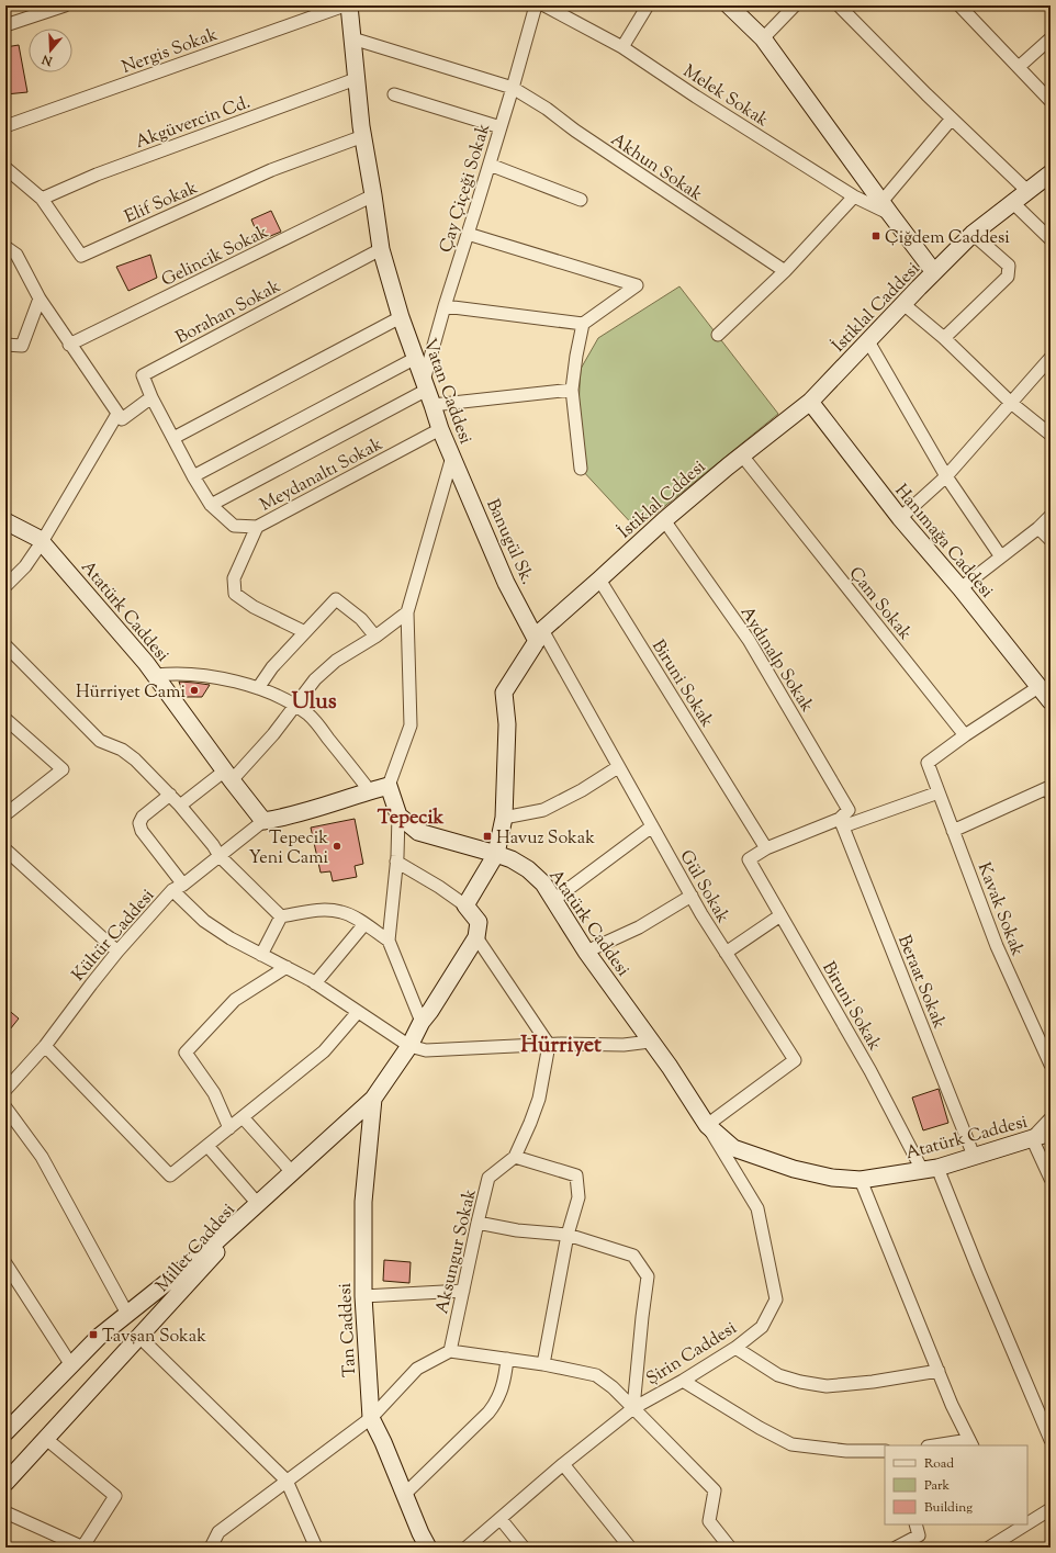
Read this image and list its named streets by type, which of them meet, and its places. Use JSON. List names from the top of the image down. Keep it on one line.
{"streets":{"main road":["İstiklal Caddesi","Vatan Caddesi","İstiklal Cddesi","Hanımağa Caddesi","Banugül Sk.","Atatürk Caddesi","Millet Caddesi","Tan Caddesi"],"street":["Nergis Sokak","Melek Sokak","Akgüvercin Cd.","Akhun Sokak","Çay Çiçeği Sokak","Elif Sokak","Gelincik Sokak","Borahan Sokak","Meydanaltı Sokak","Çam Sokak","Aydınalp Sokak","Biruni Sokak","Gül Sokak","Kavak Sokak","Kültür Caddesi","Beraat Sokak","Aksungur Sokak","Şirin Caddesi"]},"crossings":[["Akgüvercin Cd.","Elif Sokak"],["Akgüvercin Cd.","Vatan Caddesi"],["Akhun Sokak","Çay Çiçeği Sokak"],["Akhun Sokak","Vatan Caddesi"],["Çay Çiçeği Sokak","Vatan Caddesi"],["Elif Sokak","Vatan Caddesi"],["Gelincik Sokak","Vatan Caddesi"],["İstiklal Caddesi","İstiklal Cddesi"],["İstiklal Caddesi","Hanımağa Caddesi"],["Borahan Sokak","Vatan Caddesi"],["Borahan Sokak","Meydanaltı Sokak"],["Vatan Caddesi","Meydanaltı Sokak"],["Vatan Caddesi","Banugül Sk."],["İstiklal Cddesi","Hanımağa Caddesi"],["İstiklal Cddesi","Banugül Sk."],["İstiklal Cddesi","Çam Sokak"],["İstiklal Cddesi","Atatürk Caddesi"],["İstiklal Cddesi","Aydınalp Sokak"],["İstiklal Cddesi","Biruni Sokak"],["İstiklal Cddesi","Gül Sokak"],["Banugül Sk.","Gül Sokak"],["Çam Sokak","Kavak Sokak"],["Atatürk Caddesi","Biruni Sokak"],["Atatürk Caddesi","Gül Sokak"],["Atatürk Caddesi","Kültür Caddesi"],["Atatürk Caddesi","Beraat Sokak"],["Atatürk Caddesi","Şirin Caddesi"],["Aydınalp Sokak","Beraat Sokak"],["Gül Sokak","Şirin Caddesi"]],"districts":["Ulus","Tepecik","Hürriyet"],"places":{"transit":["Çiğdem Caddesi","Havuz Sokak","Tavşan Sokak"],"other":["Hürriyet Cami","Tepecik Yeni Cami"]},"legend":["Road","Park","Building"],"north":"bottom"}
